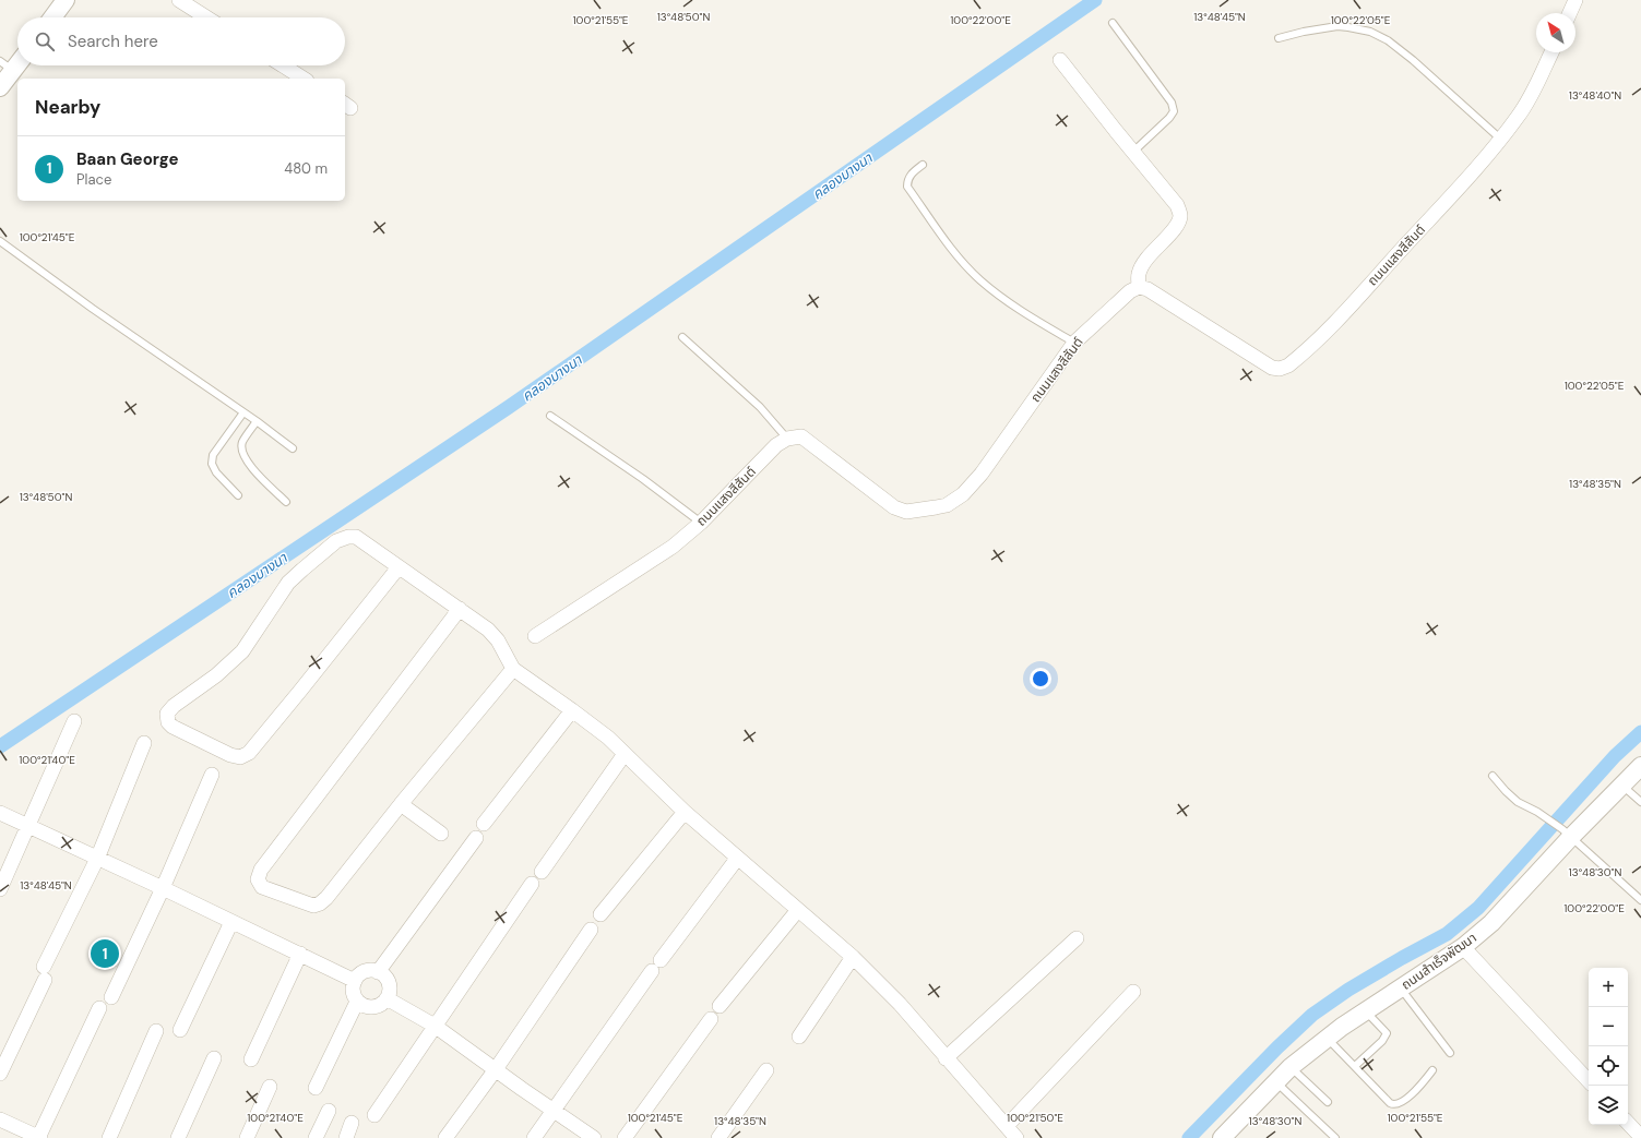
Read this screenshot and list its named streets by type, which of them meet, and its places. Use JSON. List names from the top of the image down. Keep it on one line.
{"streets":{"street":["ถนนแสงสีสันต์","ถนนสำเร็จพัฒนา"]},"water":["คลองบางนา"],"north":"top left","page":{"search":"Search here","heading":"Nearby","list":[{"mark":"1","name":"Baan George","note":"Place","value":"480 m"}],"pins":"1","map_buttons":["+","−"]},"coordinates":["13°48'50\"N","13°48'45\"N","100°21'55\"E","100°22'00\"E","100°22'05\"E","13°48'40\"N","100°21'45\"E","13°48'35\"N","100°21'40\"E","13°48'30\"N","100°21'50\"E"]}
